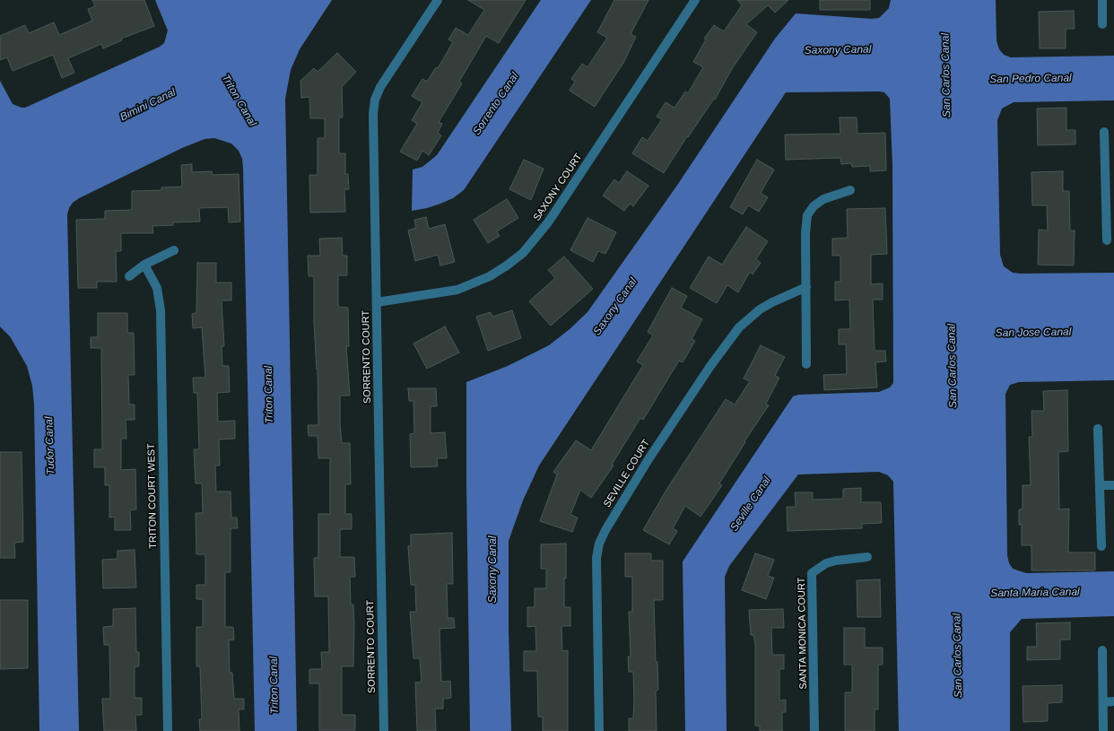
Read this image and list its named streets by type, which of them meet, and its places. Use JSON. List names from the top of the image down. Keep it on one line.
{"streets":{"street":["SAXONY COURT","SORRENTO COURT","SEVILLE COURT","TRITON COURT WEST","SANTA MONICA COURT"]},"crossings":[["SAXONY COURT","SORRENTO COURT"]],"water":["Saxony Canal","San Carlos Canal","San Pedro Canal","Triton Canal","Sorrento Canal","Bimini Canal","San Jose Canal","Tudor Canal","Seville Canal","Santa Maria Canal"]}
